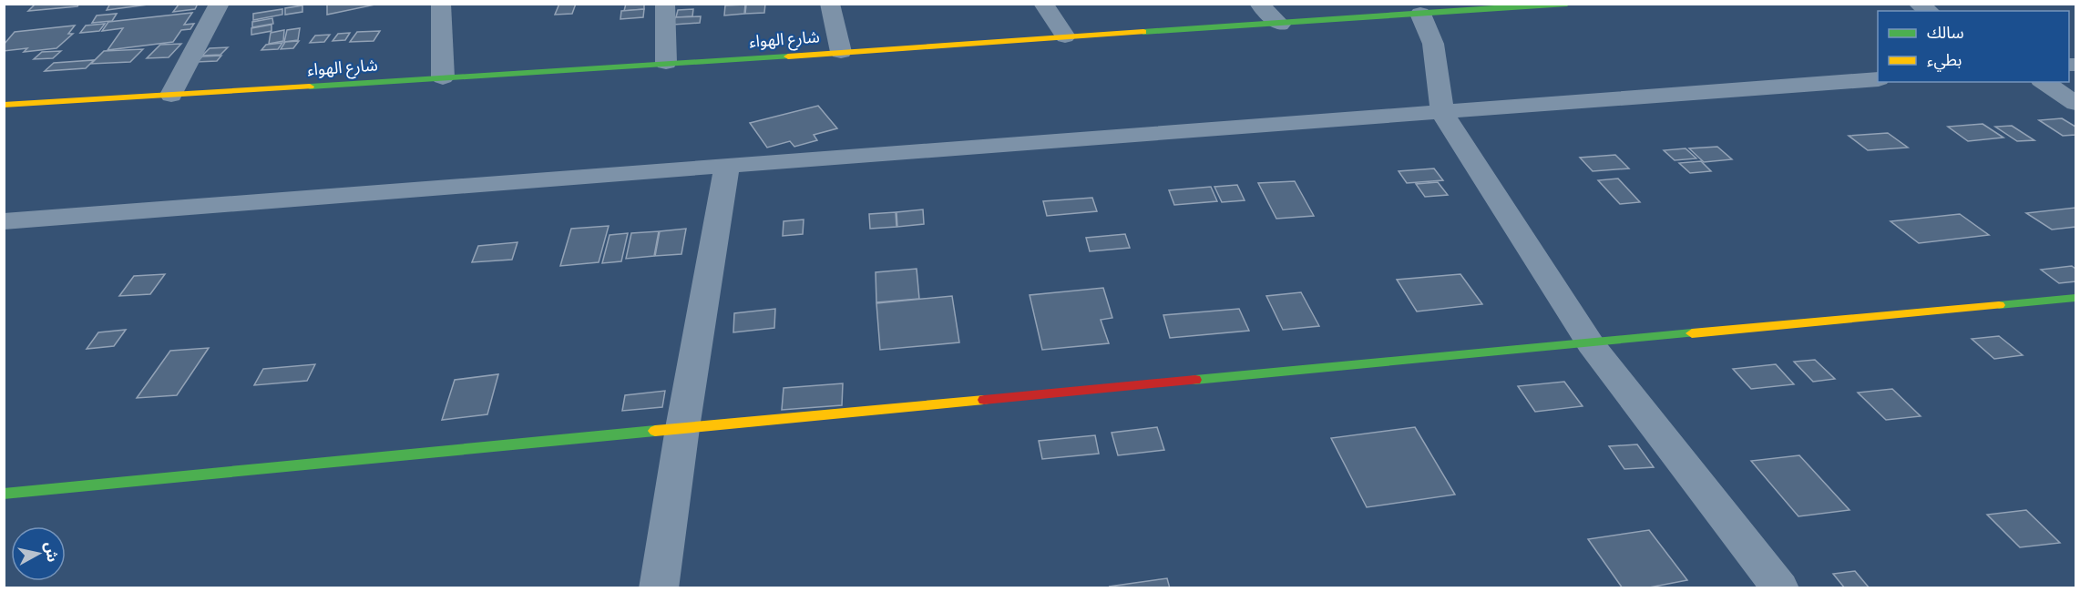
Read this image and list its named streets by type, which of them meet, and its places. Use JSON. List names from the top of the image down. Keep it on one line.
{"streets":{"street":["شارع الهواء"]},"legend":["سالك","بطيء"],"north":"right"}
